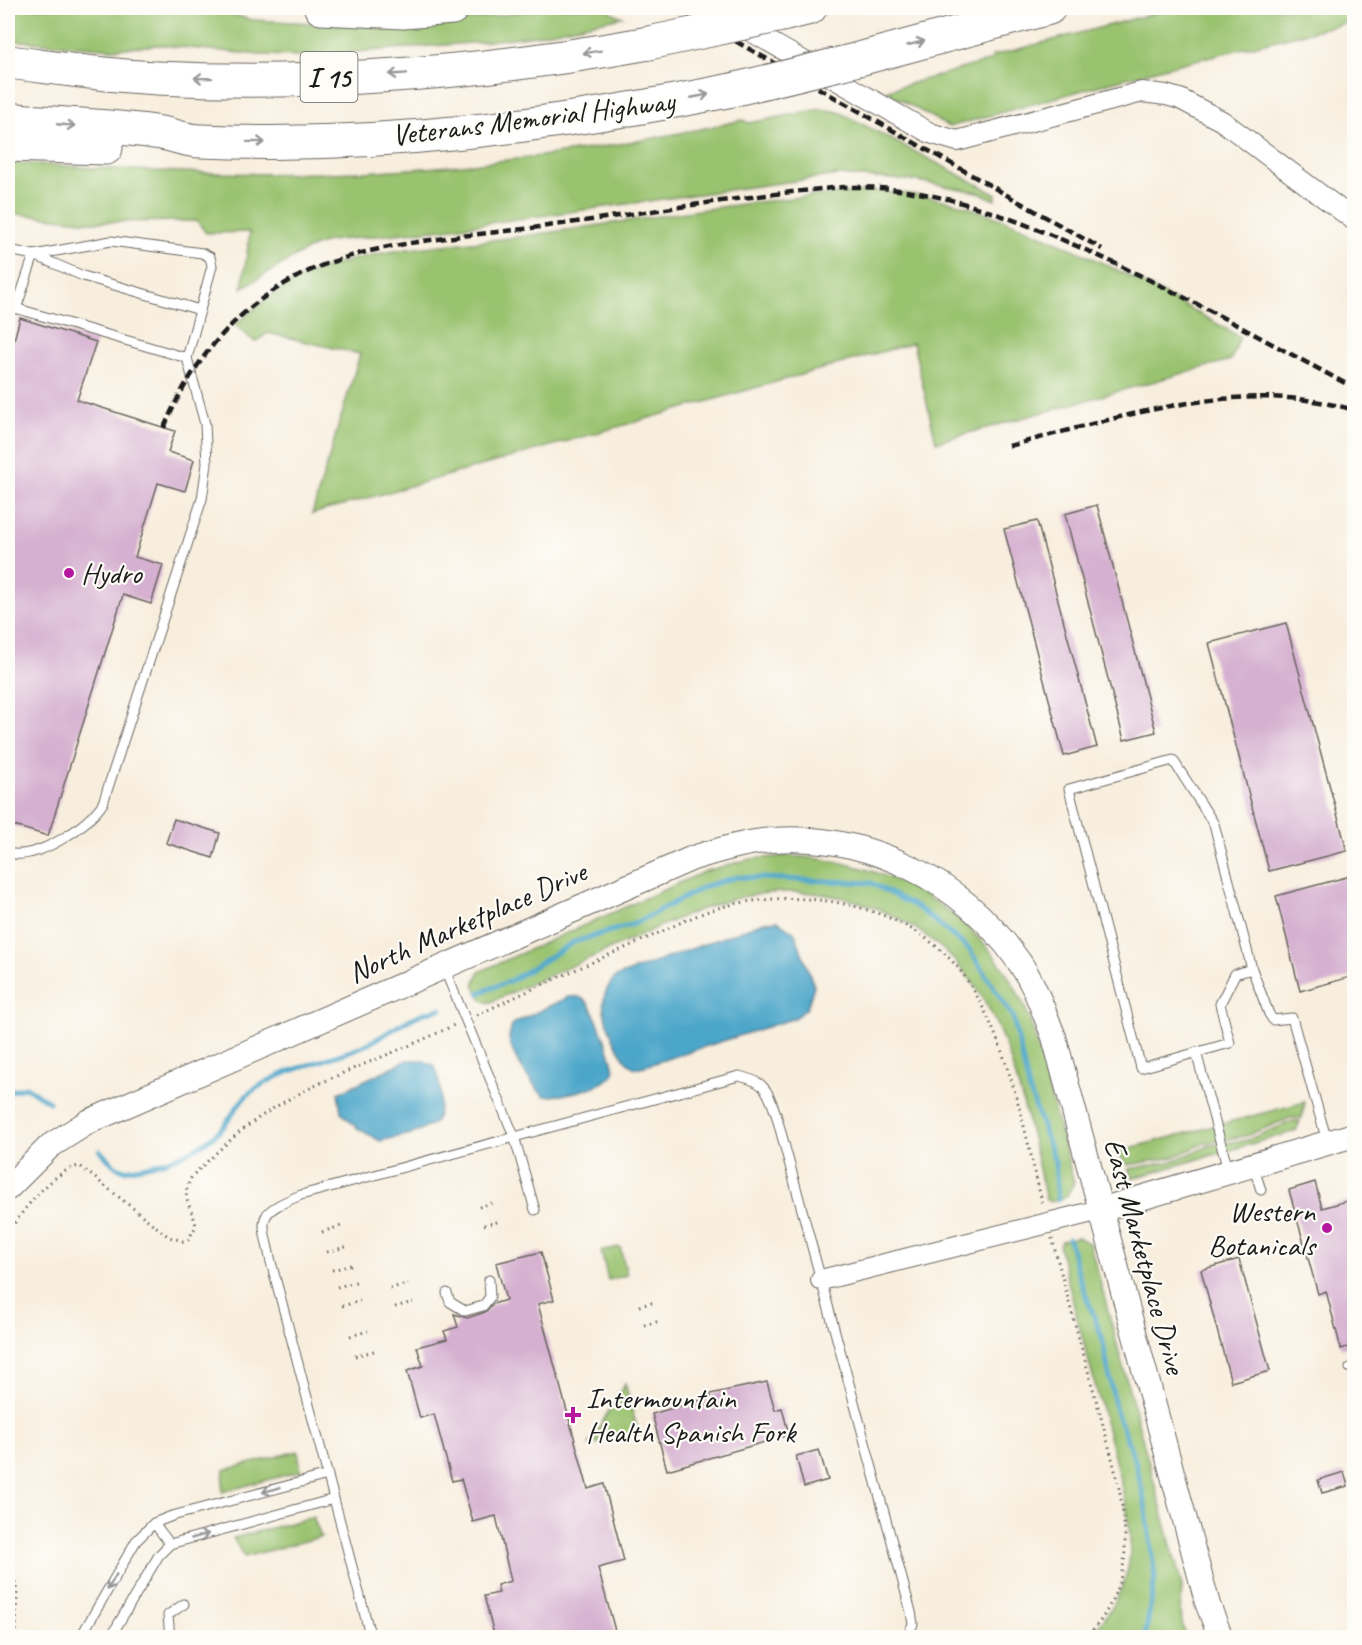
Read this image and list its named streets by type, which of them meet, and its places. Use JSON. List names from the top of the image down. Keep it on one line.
{"streets":{"highway":["I 15","Veterans Memorial Highway"],"street":["North Marketplace Drive","East Marketplace Drive"]},"crossings":[["North Marketplace Drive","East Marketplace Drive"]],"places":{"other":["Hydro","Western Botanicals"],"health":["Intermountain Health Spanish Fork"]}}
